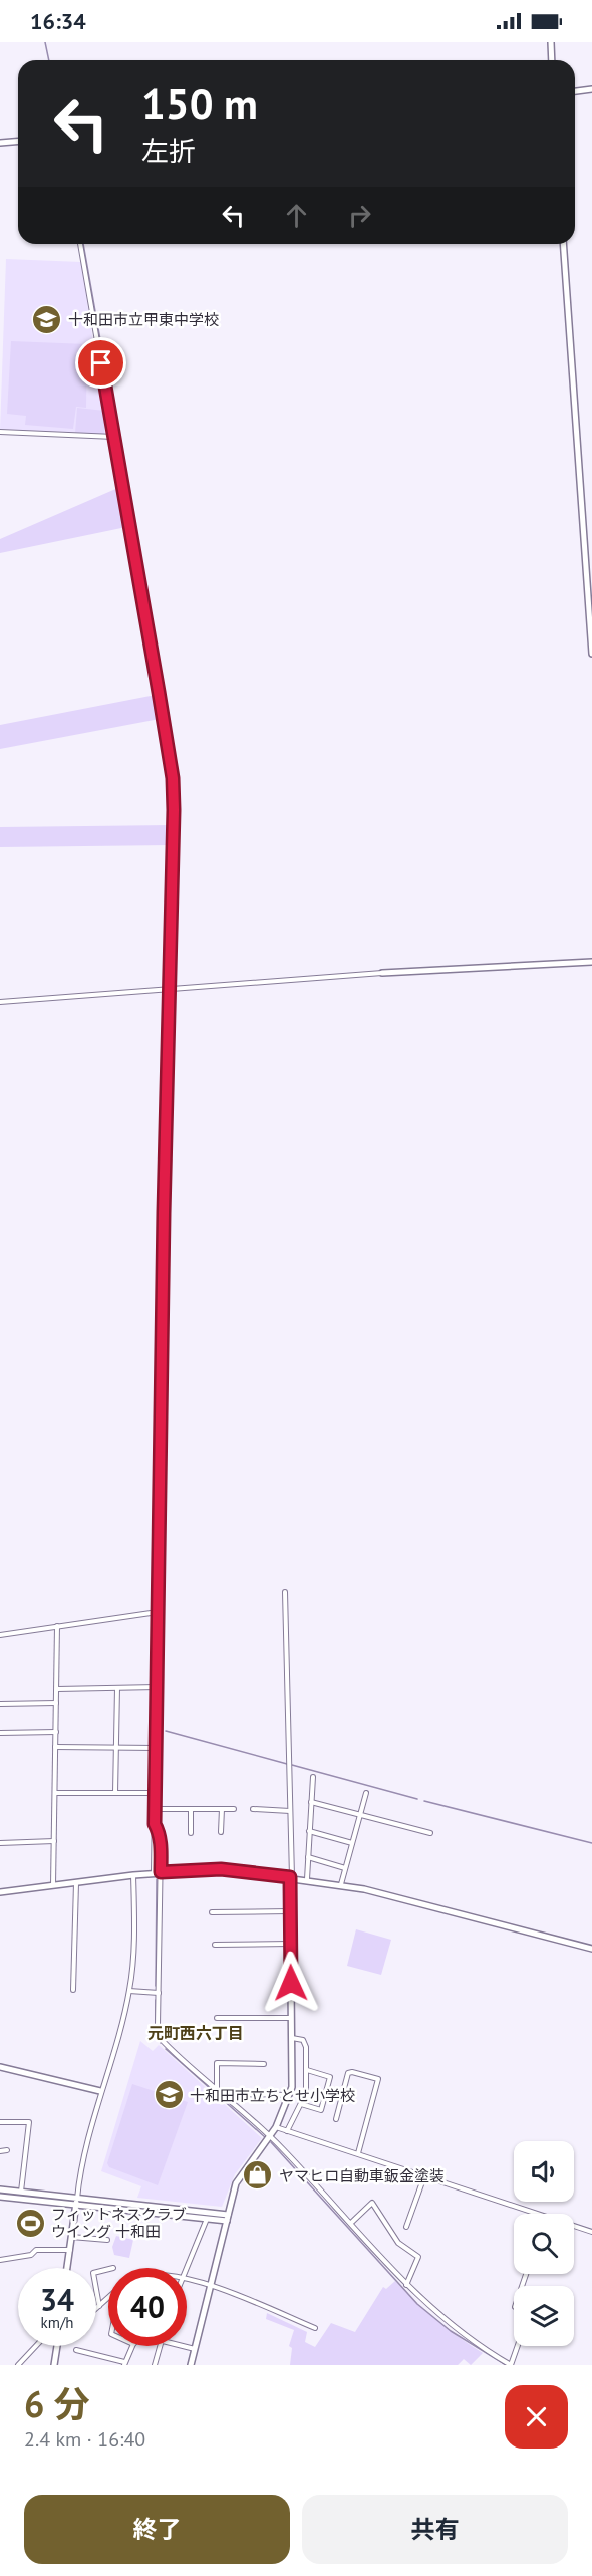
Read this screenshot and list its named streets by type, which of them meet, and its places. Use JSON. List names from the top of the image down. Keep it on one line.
{"districts":["元町西六丁目"],"places":{"school or university":["十和田市立甲東中学校","十和田市立ちとせ小学校"],"shop":["ヤマヒロ自動車鈑金塗装"],"sports":["フィットネスクラブ ウイング 十和田"]},"page":{"status":"16:34","turn":["150 m","左折"],"speed":"34 km/h","limit":"40","heading":["6 分","2.4 km · 16:40"],"buttons":["終了","共有"]}}
